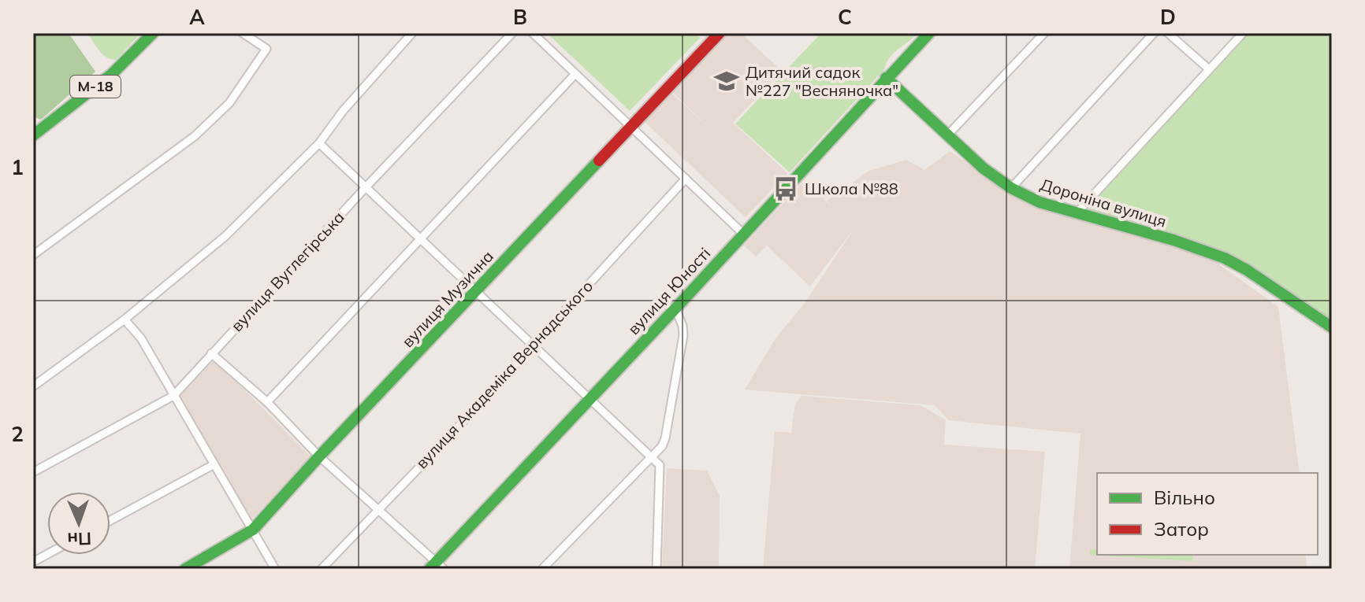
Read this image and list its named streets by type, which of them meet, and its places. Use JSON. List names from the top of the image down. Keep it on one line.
{"streets":{"main road":["М-18","Дороніна вулиця","вулиця Юності","вулиця Музична"],"street":["вулиця Вуглегірська","вулиця Академіка Вернадського"]},"crossings":[["Дороніна вулиця","вулиця Юності"]],"places":{"school or university":["Дитячий садок №227 \"Весняночка\""],"bus stop":["Школа №88"]},"legend":["Вільно","Затор"],"north":"bottom","grid":{"columns":["A","B","C","D"],"rows":["1","2"]}}
